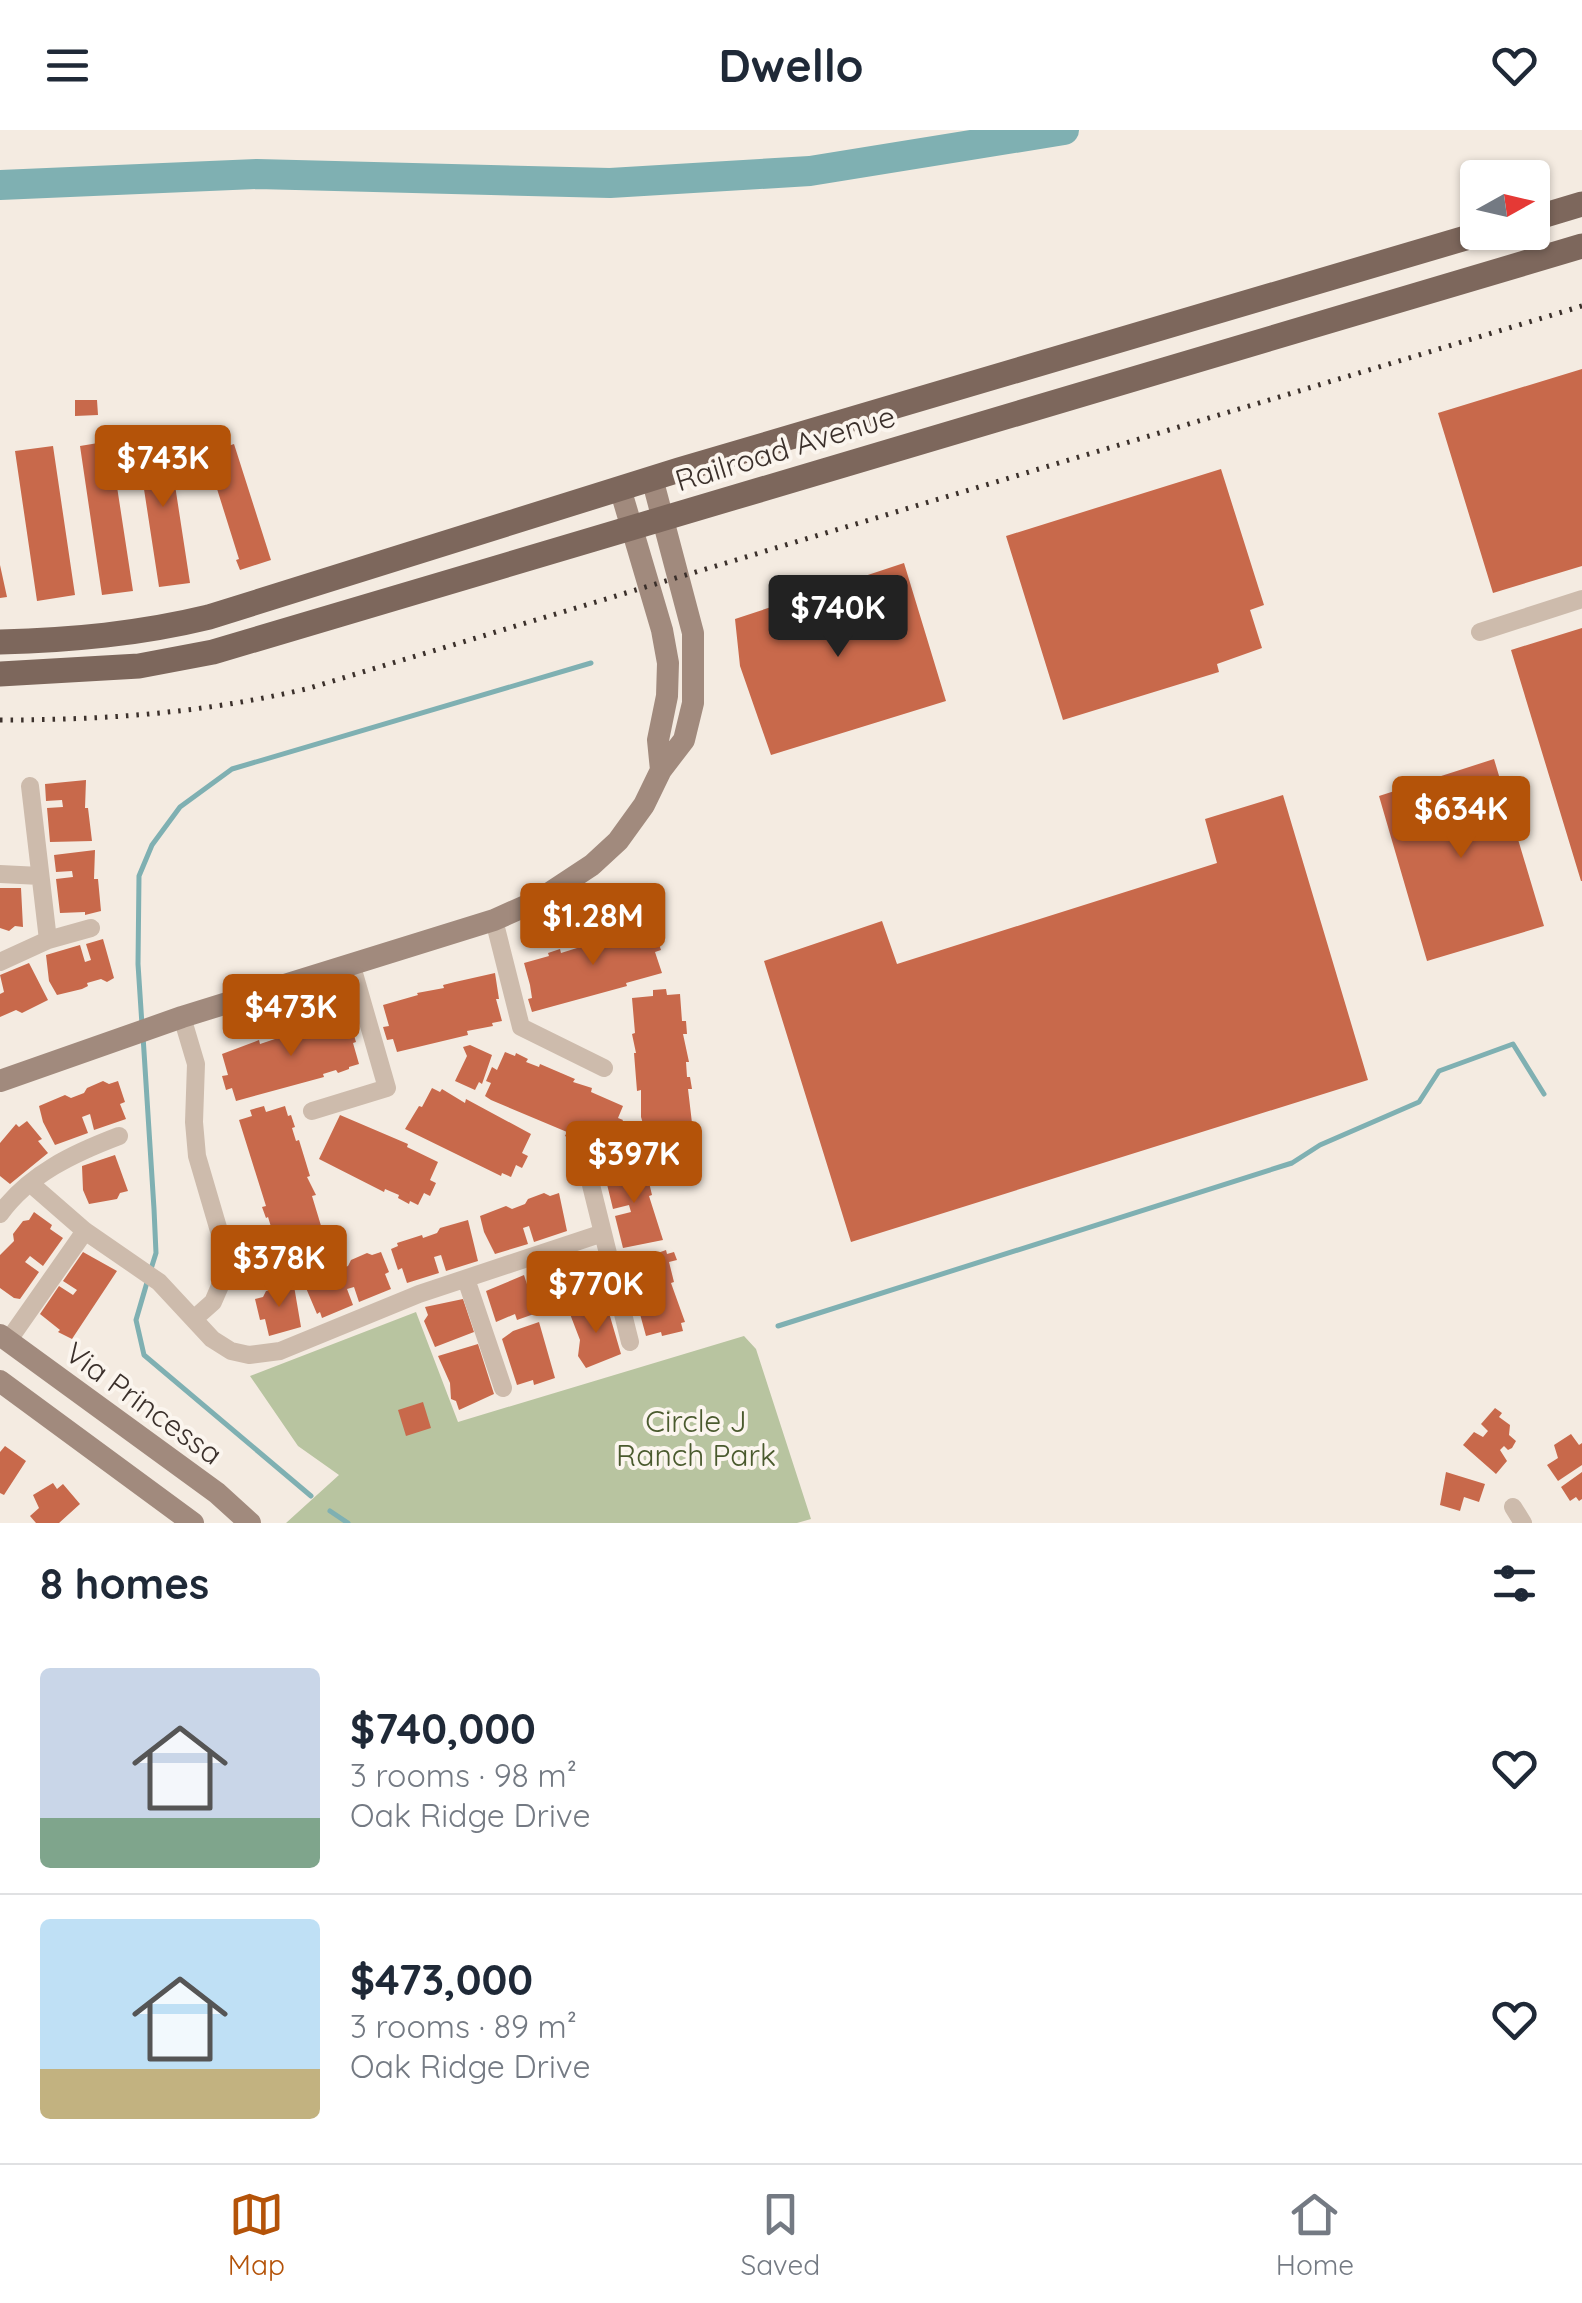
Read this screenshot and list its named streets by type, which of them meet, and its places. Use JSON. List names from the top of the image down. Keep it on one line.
{"streets":{"main road":["Railroad Avenue","Via Princessa"]},"parks":["Circle J Ranch Park"],"north":"right","page":{"header":"Dwello","price":["$743K","$740K","$634K","$1.28M","$473K","$397K","$378K","$770K"],"heading":"8 homes","list":[{"name":"$740,000","note":"3 rooms · 98 m² · Oak Ridge Drive"},{"name":"$473,000","note":"3 rooms · 89 m² · Oak Ridge Drive"}],"tabs":["Map","Saved","Home"]}}
